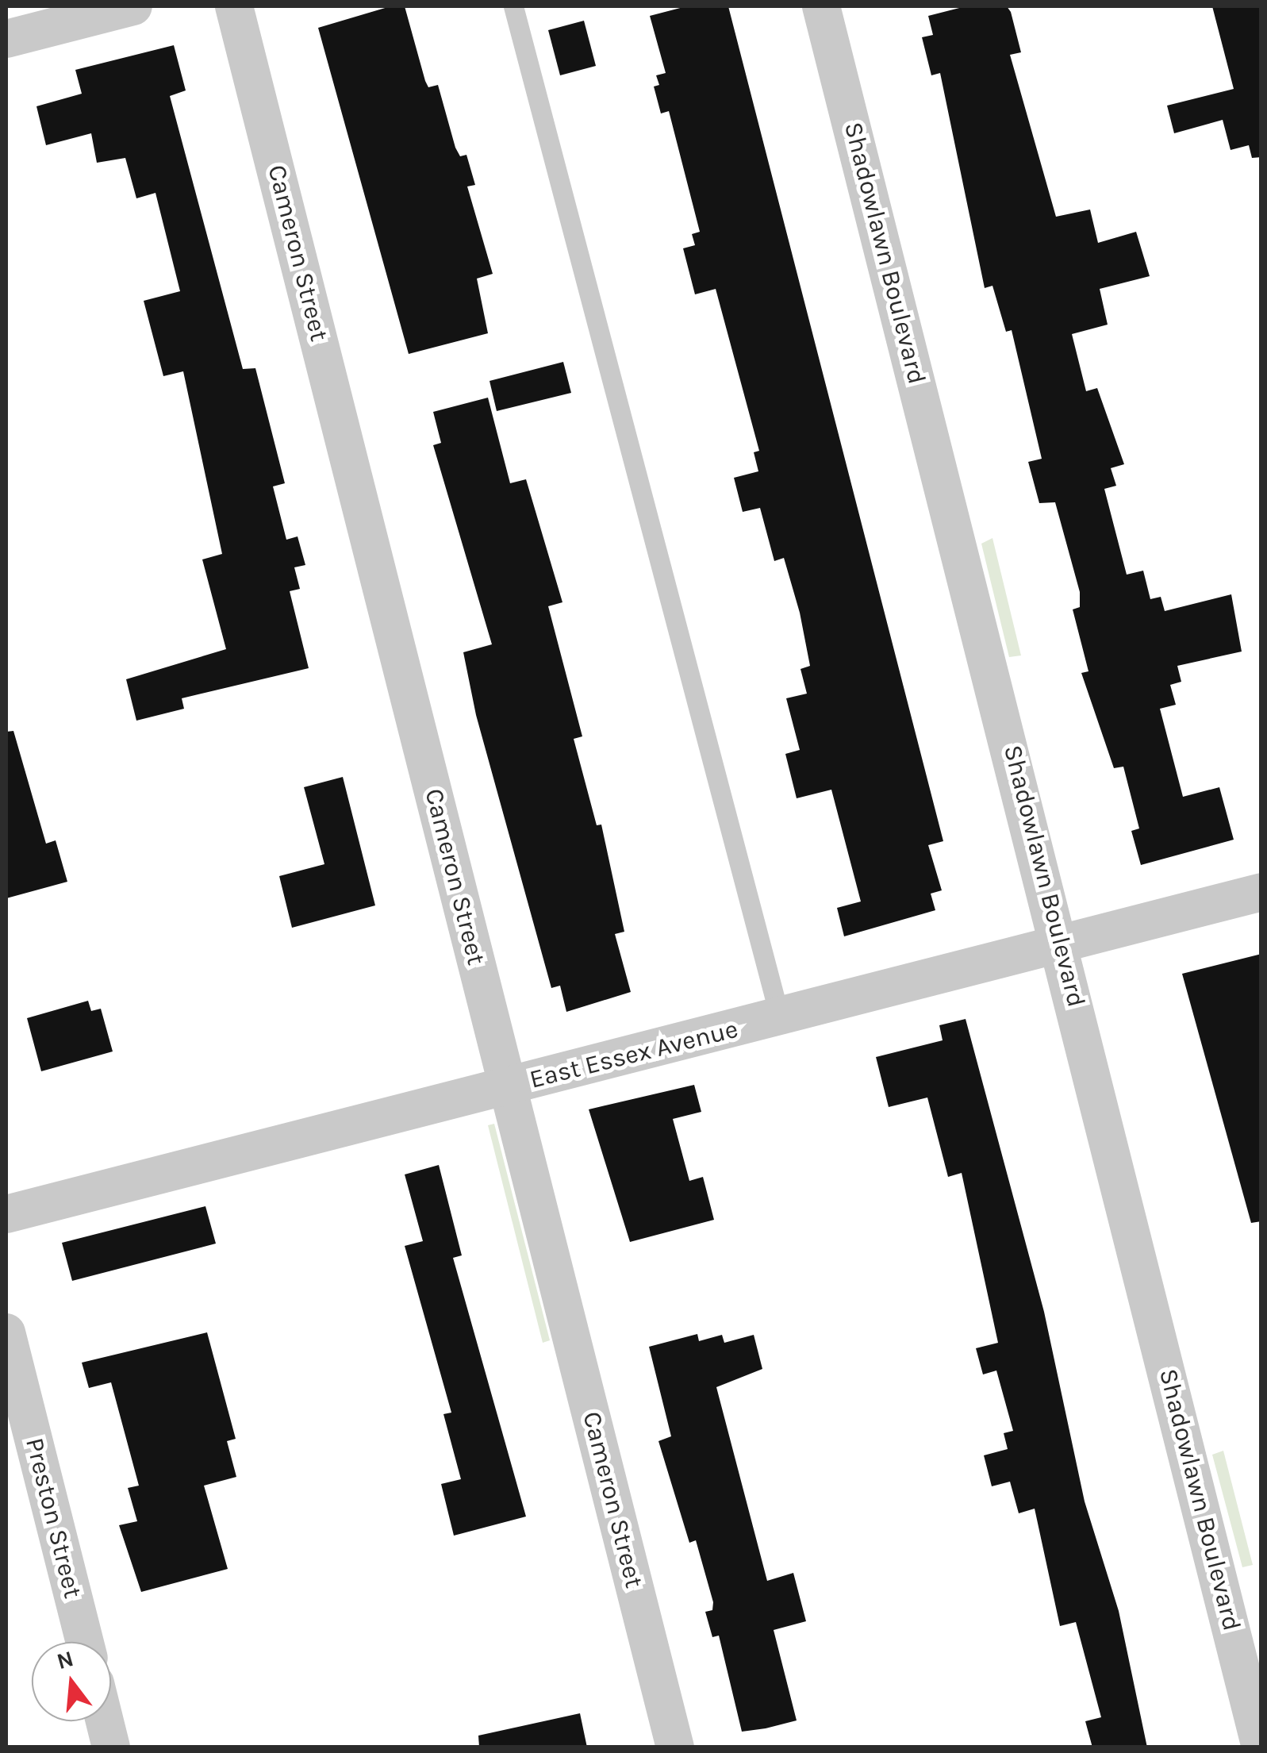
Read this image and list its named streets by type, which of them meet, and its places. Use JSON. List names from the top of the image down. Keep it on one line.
{"streets":{"street":["Cameron Street","Shadowlawn Boulevard","East Essex Avenue","Preston Street"]},"crossings":[["Cameron Street","East Essex Avenue"],["Shadowlawn Boulevard","East Essex Avenue"]],"north":"top"}
